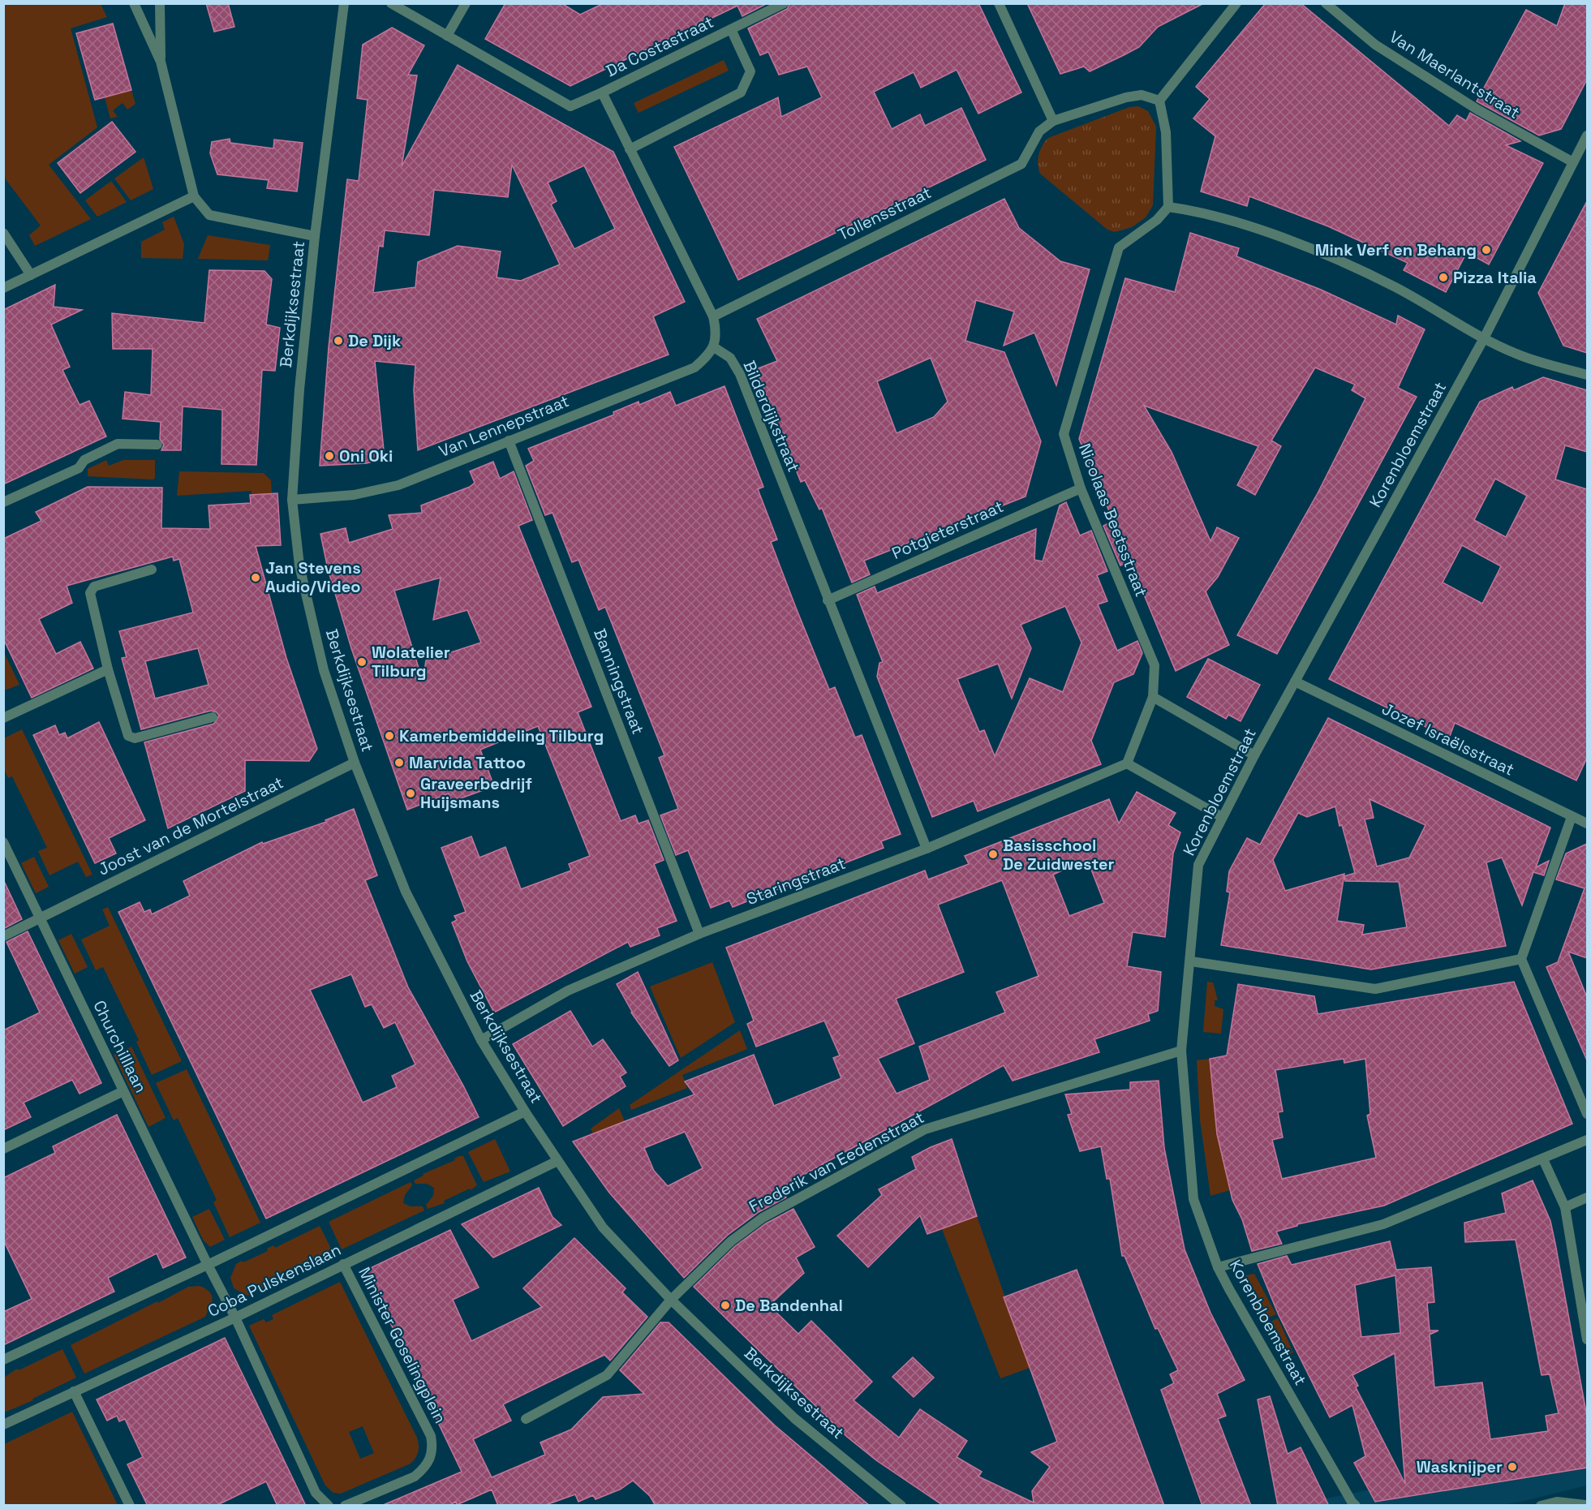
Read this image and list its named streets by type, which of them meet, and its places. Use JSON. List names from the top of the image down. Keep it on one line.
{"streets":{"street":["Da Costastraat","Van Maerlantstraat","Tollensstraat","Berkdijksestraat","Bilderdijkstraat","Van Lennepstraat","Korenbloemstraat","Nicolaas Beetsstraat","Potgieterstraat","Banningstraat","Jozef Israëlsstraat","Joost van de Mortelstraat","Staringstraat","Churchilllaan","Frederik van Eedenstraat","Coba Pulskenslaan","Minister Goselingplein"]},"crossings":[["Van Maerlantstraat","Korenbloemstraat"],["Berkdijksestraat","Van Lennepstraat"],["Berkdijksestraat","Joost van de Mortelstraat"],["Berkdijksestraat","Staringstraat"],["Berkdijksestraat","Frederik van Eedenstraat"],["Berkdijksestraat","Coba Pulskenslaan"],["Bilderdijkstraat","Van Lennepstraat"],["Bilderdijkstraat","Potgieterstraat"],["Bilderdijkstraat","Staringstraat"],["Van Lennepstraat","Banningstraat"],["Korenbloemstraat","Jozef Israëlsstraat"],["Korenbloemstraat","Frederik van Eedenstraat"],["Nicolaas Beetsstraat","Potgieterstraat"],["Banningstraat","Staringstraat"],["Joost van de Mortelstraat","Churchilllaan"],["Churchilllaan","Coba Pulskenslaan"],["Coba Pulskenslaan","Minister Goselingplein"]],"places":["Mink Verf en Behang","Pizza Italia","De Dijk","Oni Oki","Jan Stevens Audio/Video","Wolatelier Tilburg","Kamerbemiddeling Tilburg","Marvida Tattoo","Graveerbedrijf Huijsmans","Basisschool De Zuidwester","De Bandenhal","Wasknijper"]}
